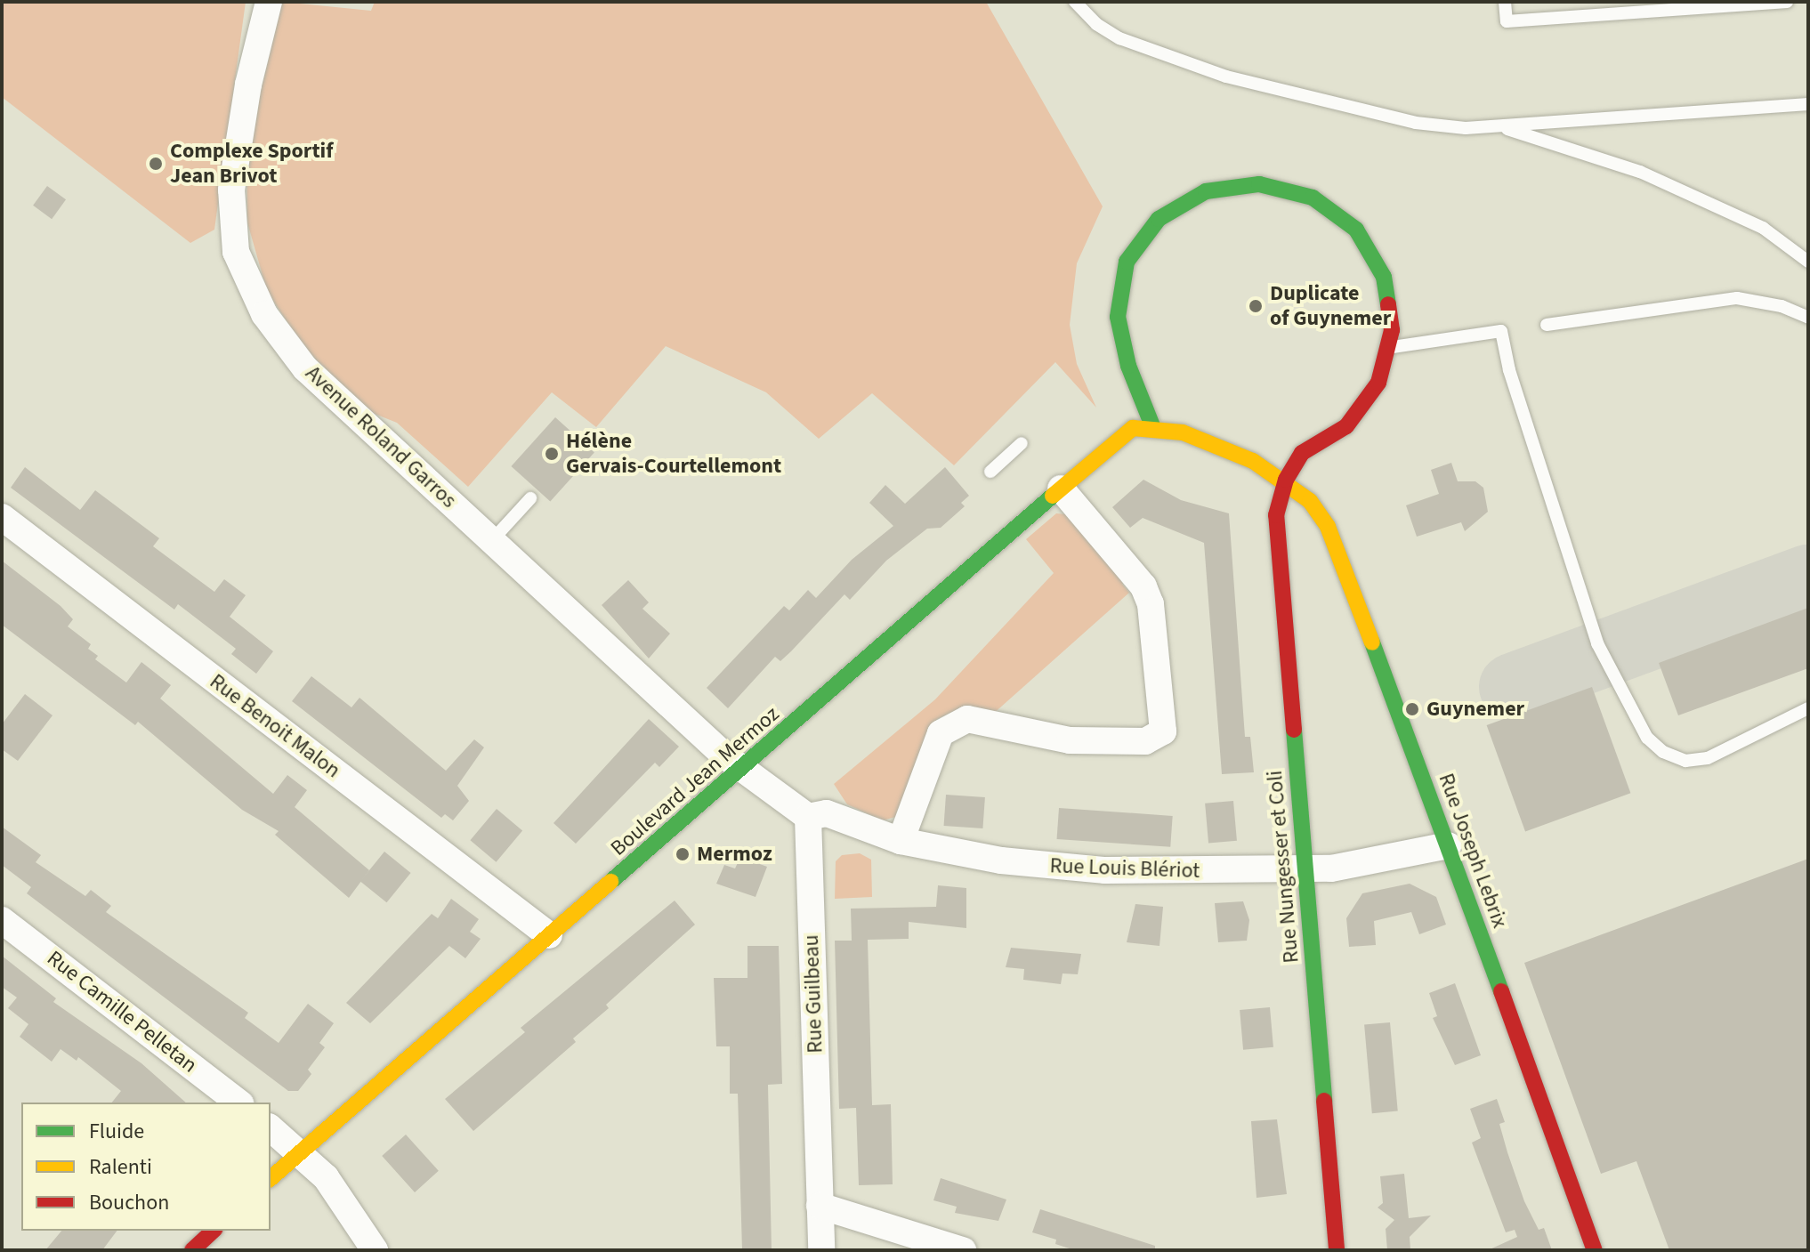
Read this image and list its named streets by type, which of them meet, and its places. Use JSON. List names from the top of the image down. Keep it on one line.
{"streets":{"street":["Avenue Roland Garros","Rue Benoit Malon","Boulevard Jean Mermoz","Rue Joseph Lebrix","Rue Nungesser et Coli","Rue Louis Blériot","Rue Guilbeau","Rue Camille Pelletan"]},"crossings":[["Avenue Roland Garros","Boulevard Jean Mermoz"],["Rue Benoit Malon","Boulevard Jean Mermoz"],["Boulevard Jean Mermoz","Rue Joseph Lebrix"],["Boulevard Jean Mermoz","Rue Nungesser et Coli"],["Rue Joseph Lebrix","Rue Nungesser et Coli"],["Rue Joseph Lebrix","Rue Louis Blériot"],["Rue Nungesser et Coli","Rue Louis Blériot"],["Rue Louis Blériot","Rue Guilbeau"]],"places":["Complexe Sportif Jean Brivot","Duplicate of Guynemer","Hélène Gervais-Courtellemont","Guynemer","Mermoz"],"legend":["Fluide","Ralenti","Bouchon"]}
